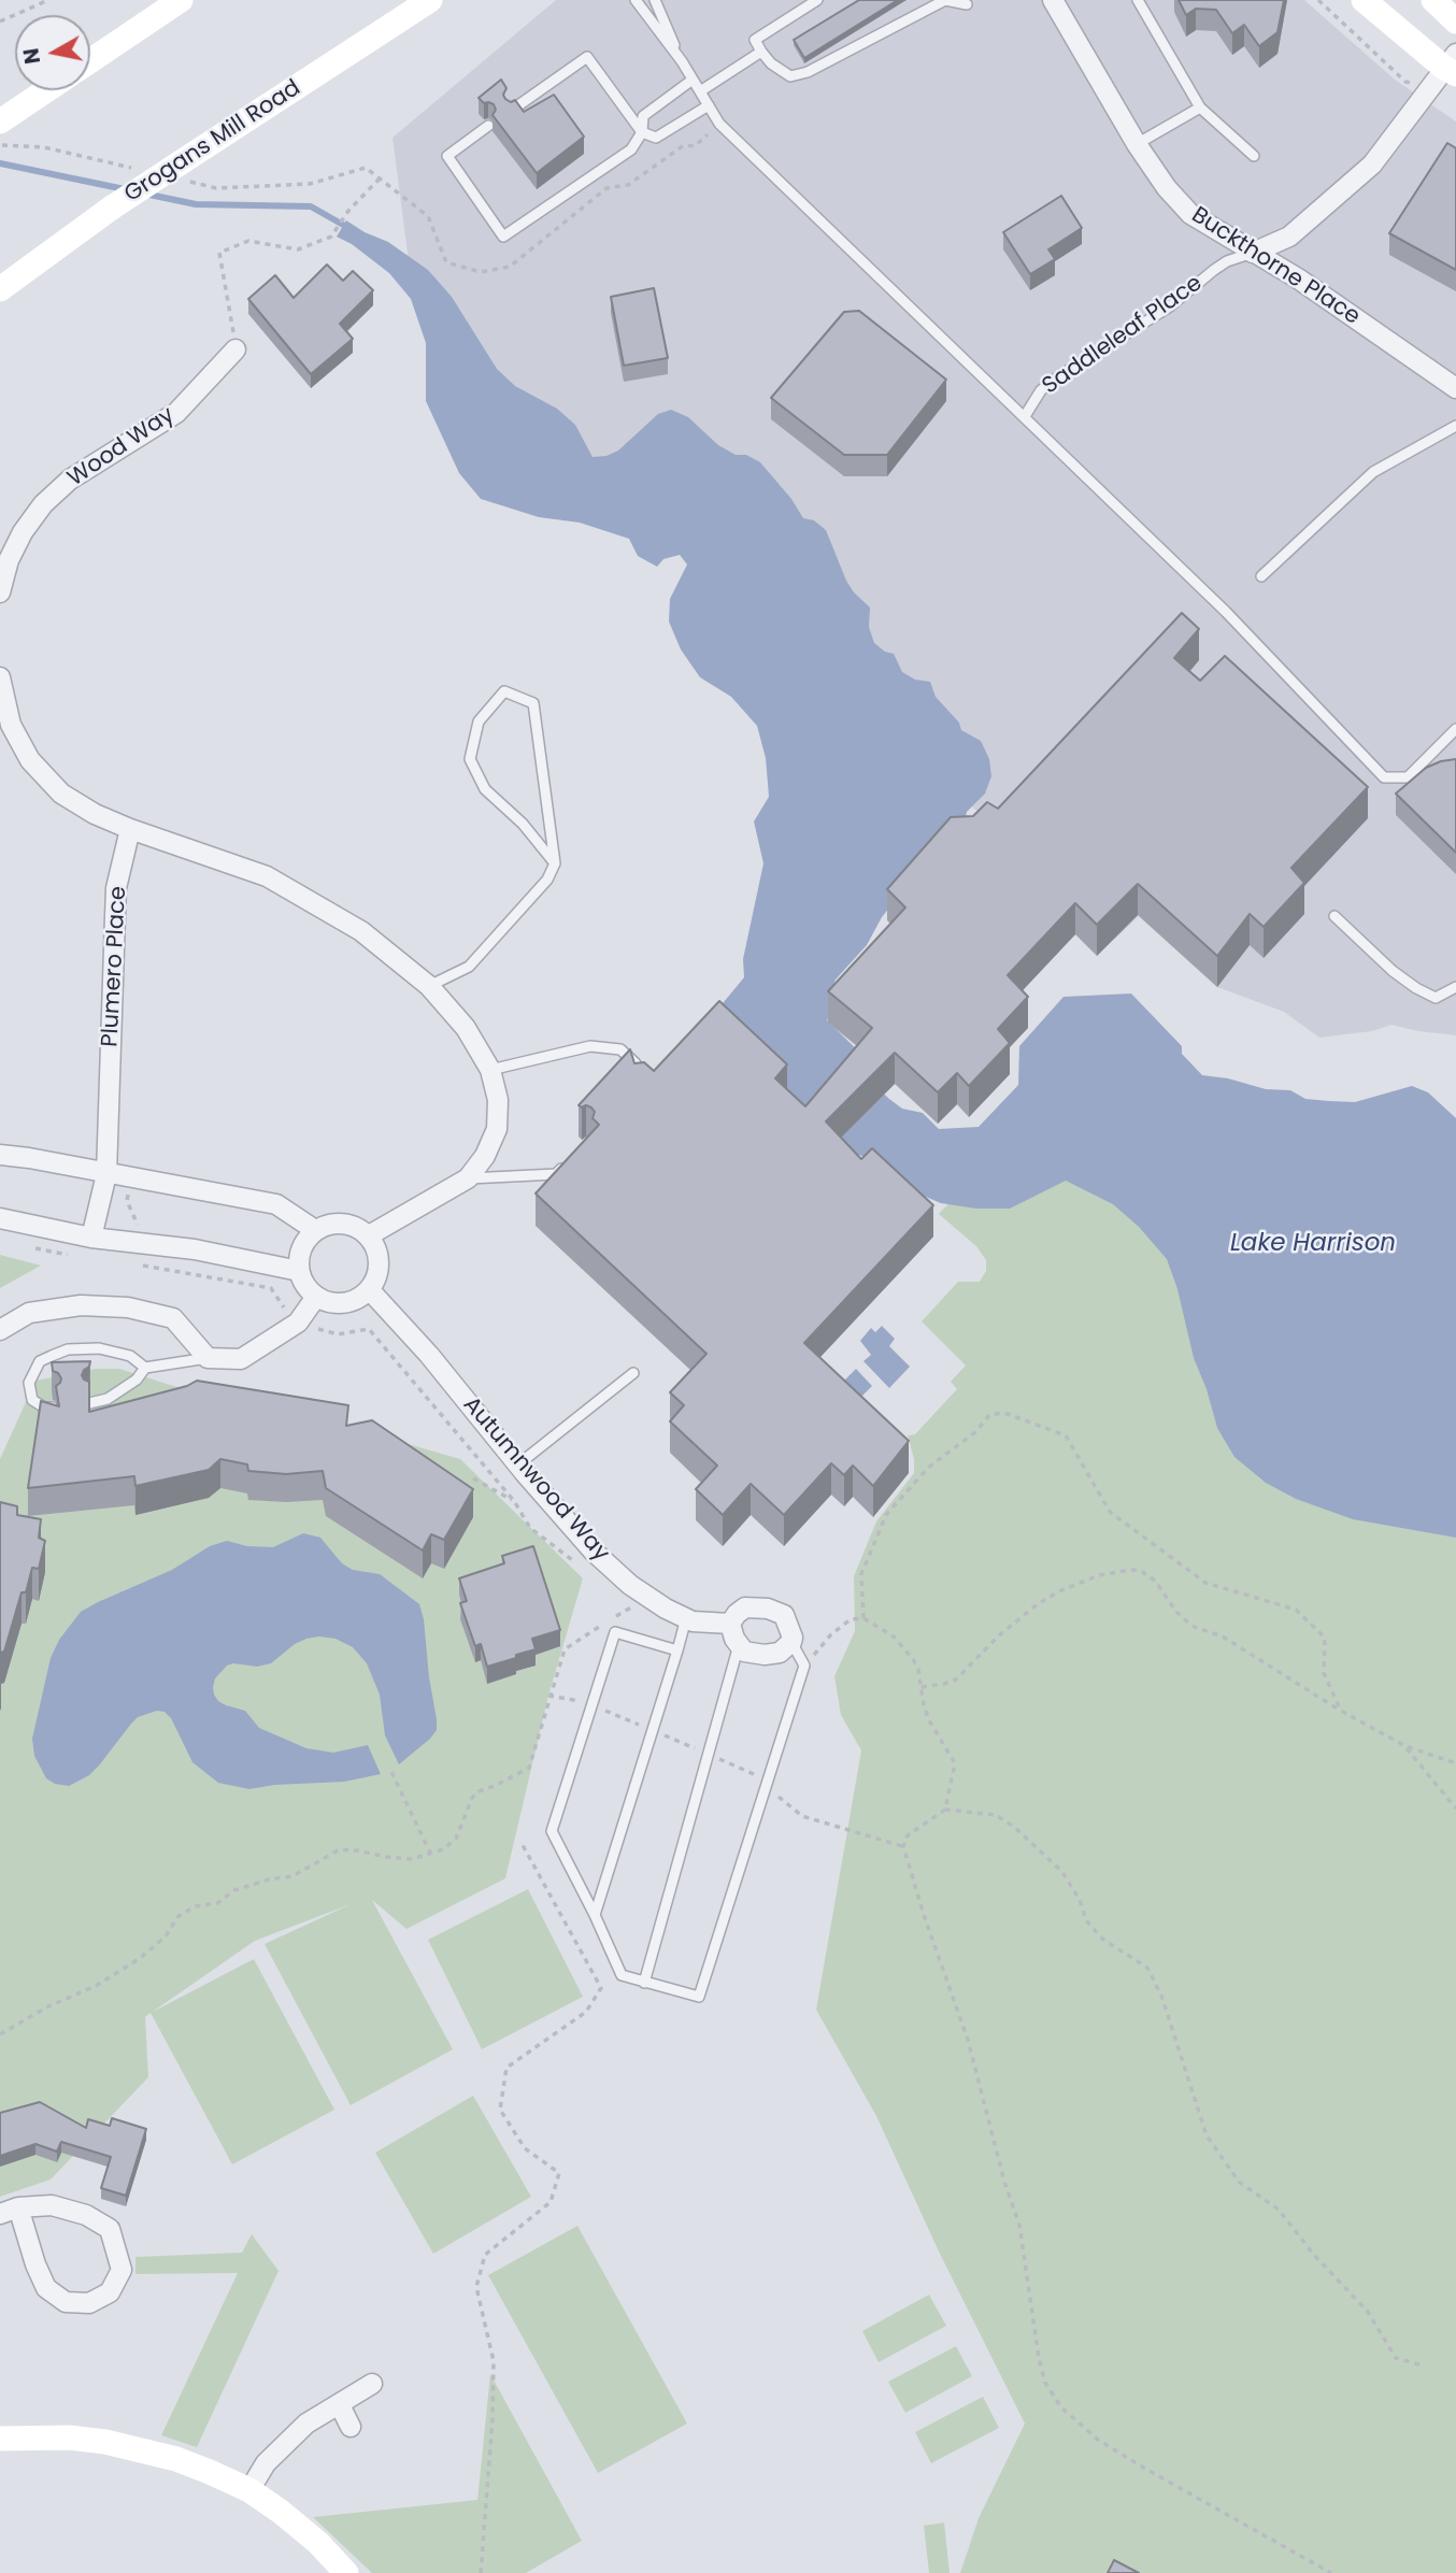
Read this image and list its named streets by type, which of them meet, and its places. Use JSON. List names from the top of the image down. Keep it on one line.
{"streets":{"main road":["Grogans Mill Road"],"street":["Buckthorne Place","Saddleleaf Place","Wood Way","Plumero Place","Autumnwood Way"]},"crossings":[["Buckthorne Place","Saddleleaf Place"]],"water":["Lake Harrison"],"north":"left"}
